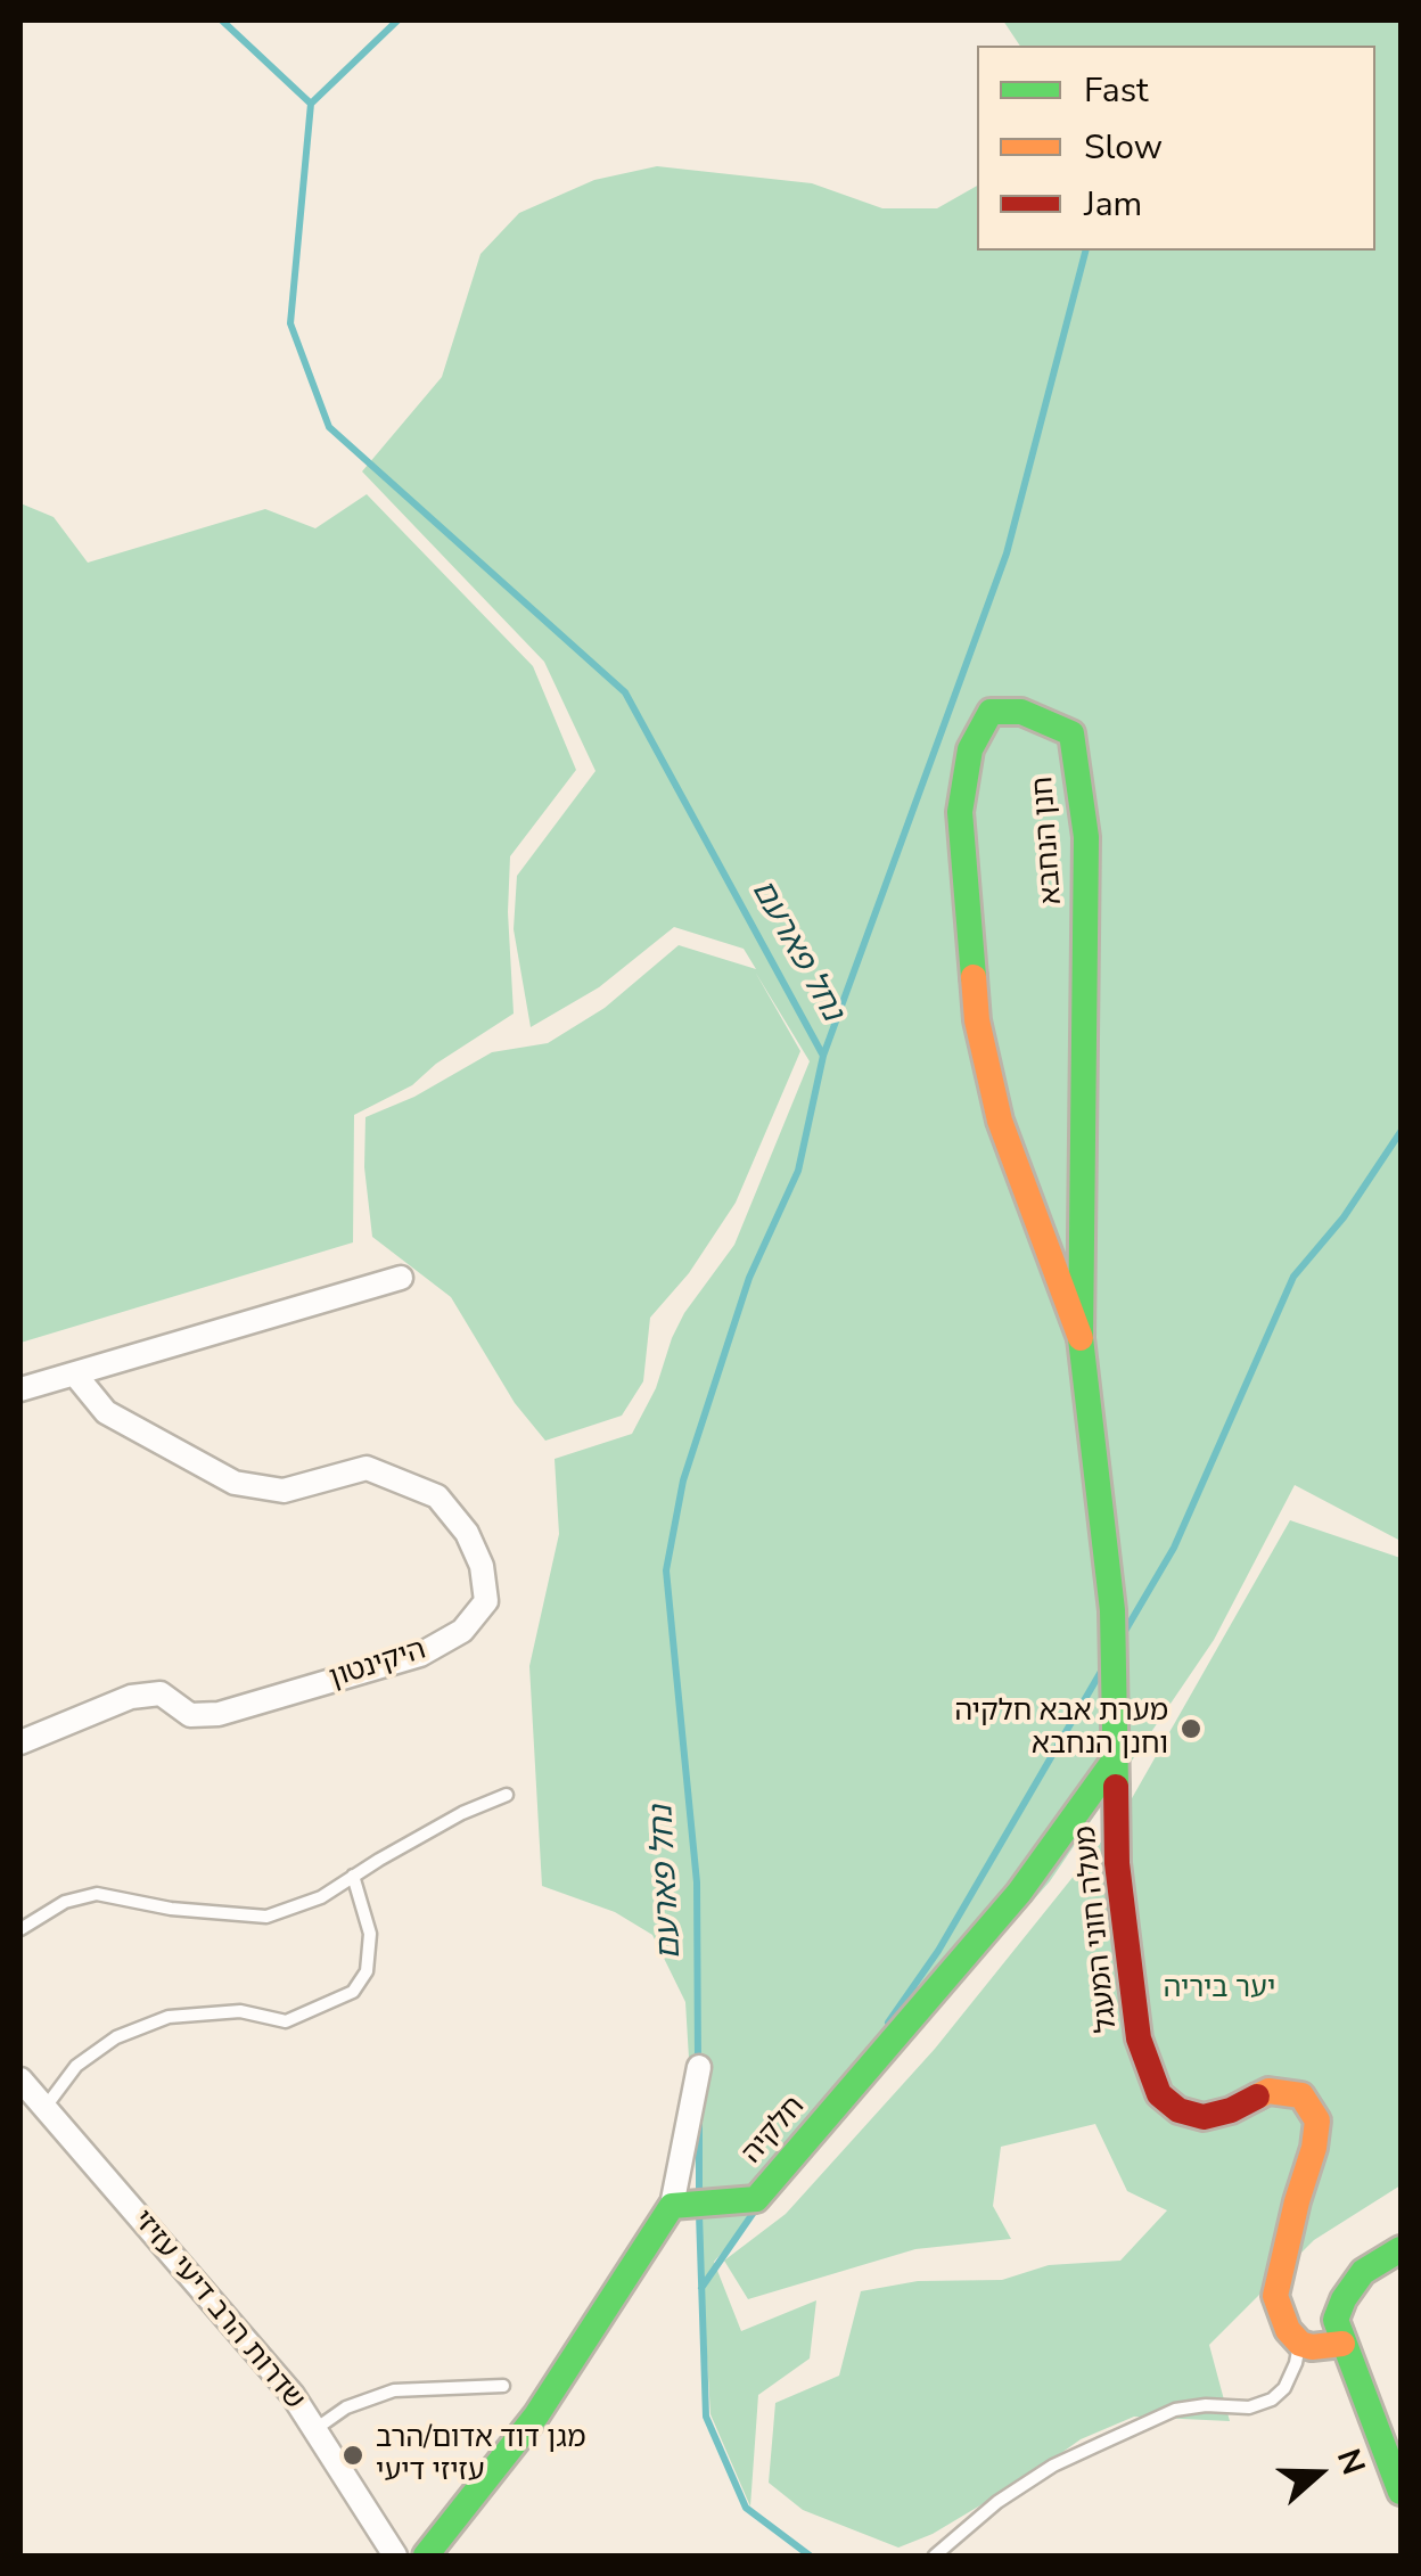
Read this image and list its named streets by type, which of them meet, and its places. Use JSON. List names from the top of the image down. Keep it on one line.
{"streets":{"street":["חנן הנחבא","היקינטון","מעלה חוני המעגל","חלקיה","שדרות הרב דיעי עזיזי"]},"crossings":[["חנן הנחבא","מעלה חוני המעגל"],["מעלה חוני המעגל","חלקיה"]],"water":["נחל פארעם"],"parks":["יער ביריה"],"places":["מערת אבא חלקיה וחנן הנחבא","מגן דוד אדום/הרב עזיזי דיעי"],"legend":["Fast","Slow","Jam"],"north":"right"}
